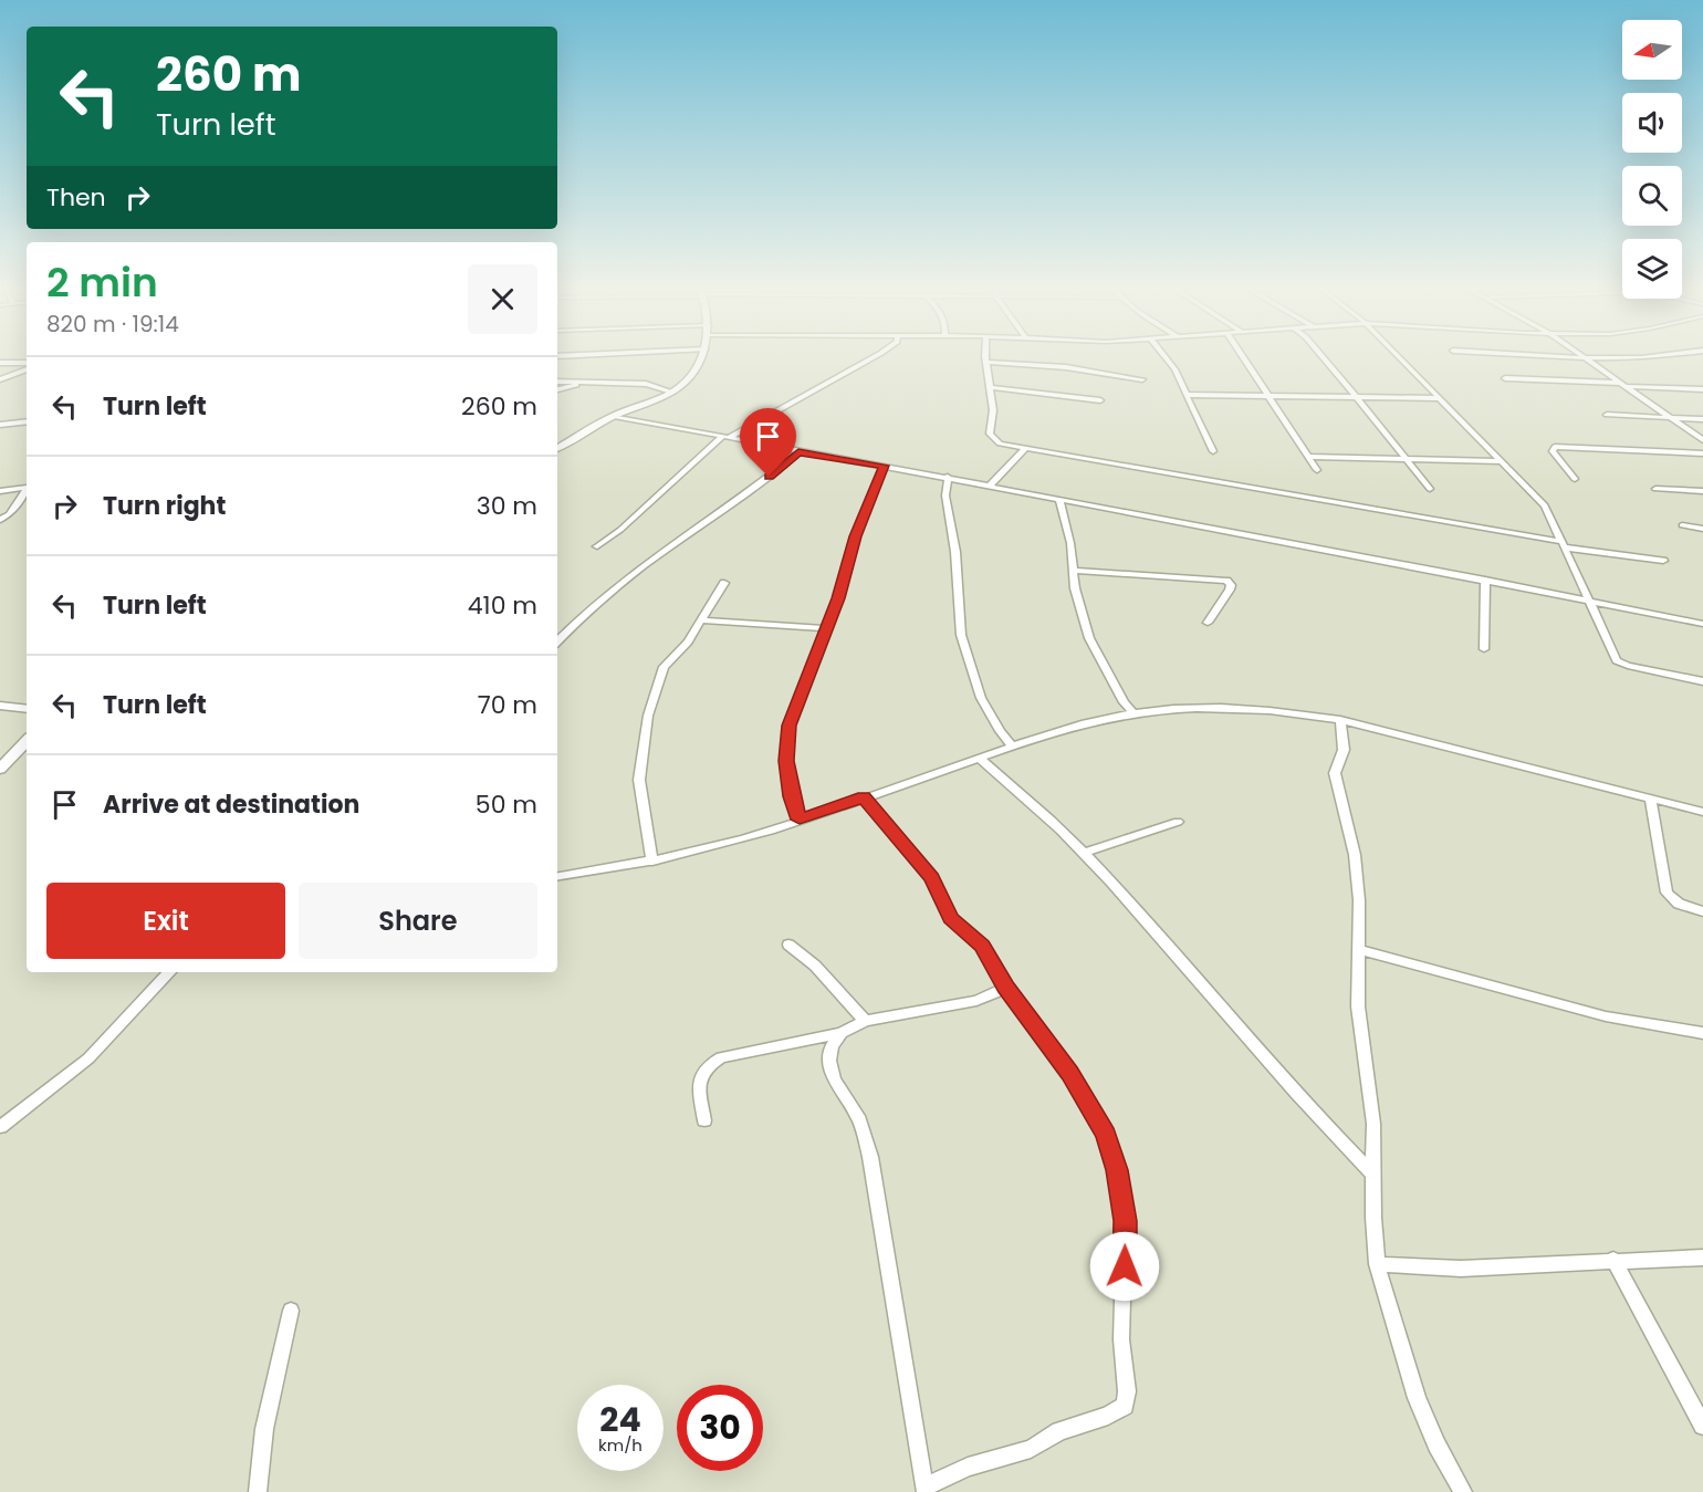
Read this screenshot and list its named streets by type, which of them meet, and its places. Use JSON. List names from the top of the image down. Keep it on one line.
{"north":"left","page":{"turn":["260 m","Turn left"],"then":"Then","heading":["2 min","820 m · 19:14"],"list":[{"name":"Turn left","value":"260 m"},{"name":"Turn right","value":"30 m"},{"name":"Turn left","value":"410 m"},{"name":"Turn left","value":"70 m"},{"name":"Arrive at destination","value":"50 m"}],"buttons":["Exit","Share"],"speed":"24 km/h","limit":"30"}}
